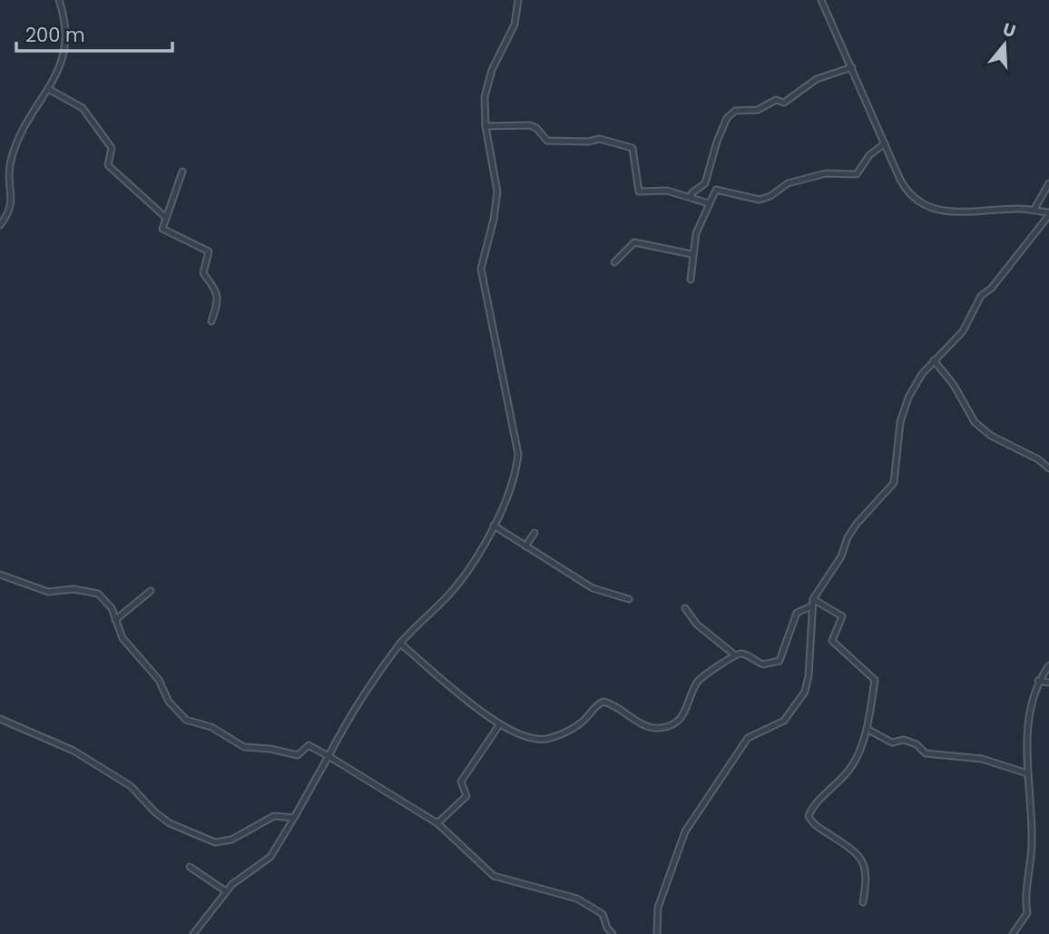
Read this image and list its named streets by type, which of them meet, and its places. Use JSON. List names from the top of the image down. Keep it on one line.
{"scale_bar":"200 m","north":"top"}
